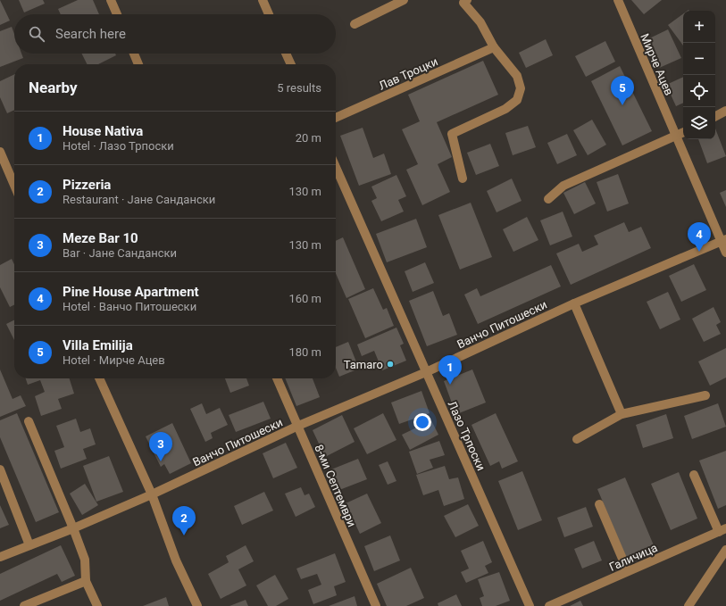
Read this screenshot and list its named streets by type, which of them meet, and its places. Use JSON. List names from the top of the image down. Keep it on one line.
{"streets":{"street":["Мирче Ацев","Лав Троцки","Ванчо Питошески","Лазо Трпоски","8-ми Септември","Галичица"]},"crossings":[["Мирче Ацев","Ванчо Питошески"],["Ванчо Питошески","Лазо Трпоски"],["Ванчо Питошески","8-ми Септември"]],"places":["Tamaro"],"page":{"map_buttons":["+","−"],"search":"Search here","heading":["Nearby","5 results"],"pins":["5","4","1","3","2"],"list":[{"mark":"1","name":"House Nativa","note":"Hotel · Лазо Трпоски","value":"20 m"},{"mark":"2","name":"Pizzeria","note":"Restaurant · Јане Сандански","value":"130 m"},{"mark":"3","name":"Meze Bar 10","note":"Bar · Јане Сандански","value":"130 m"},{"mark":"4","name":"Pine House Apartment","note":"Hotel · Ванчо Питошески","value":"160 m"},{"mark":"5","name":"Villa Emilija","note":"Hotel · Мирче Ацев","value":"180 m"}]}}
